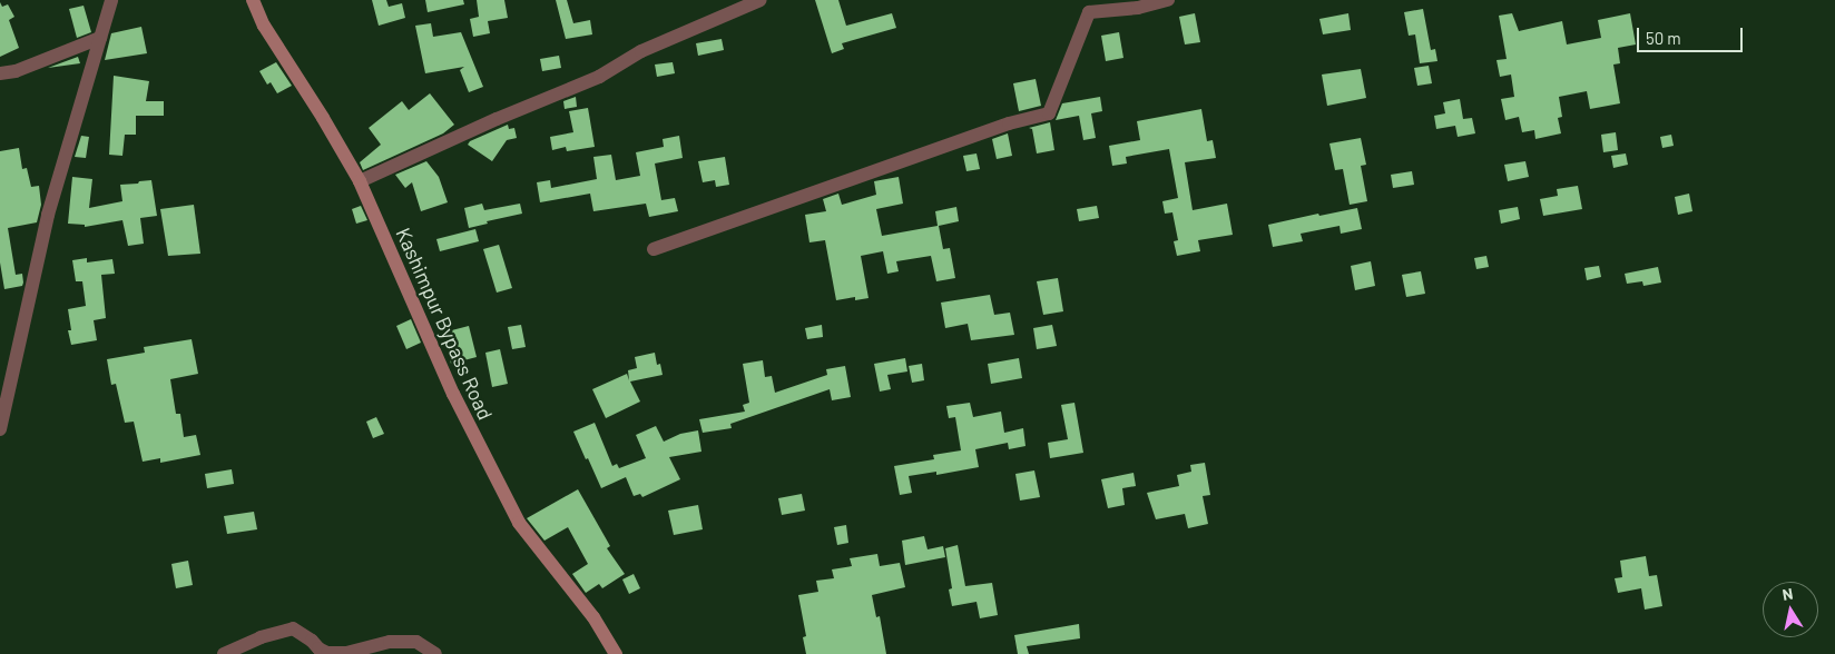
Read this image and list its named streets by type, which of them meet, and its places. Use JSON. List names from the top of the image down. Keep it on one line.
{"streets":{"main road":["Kashimpur Bypass Road"]},"scale_bar":"50 m","north":"top"}
